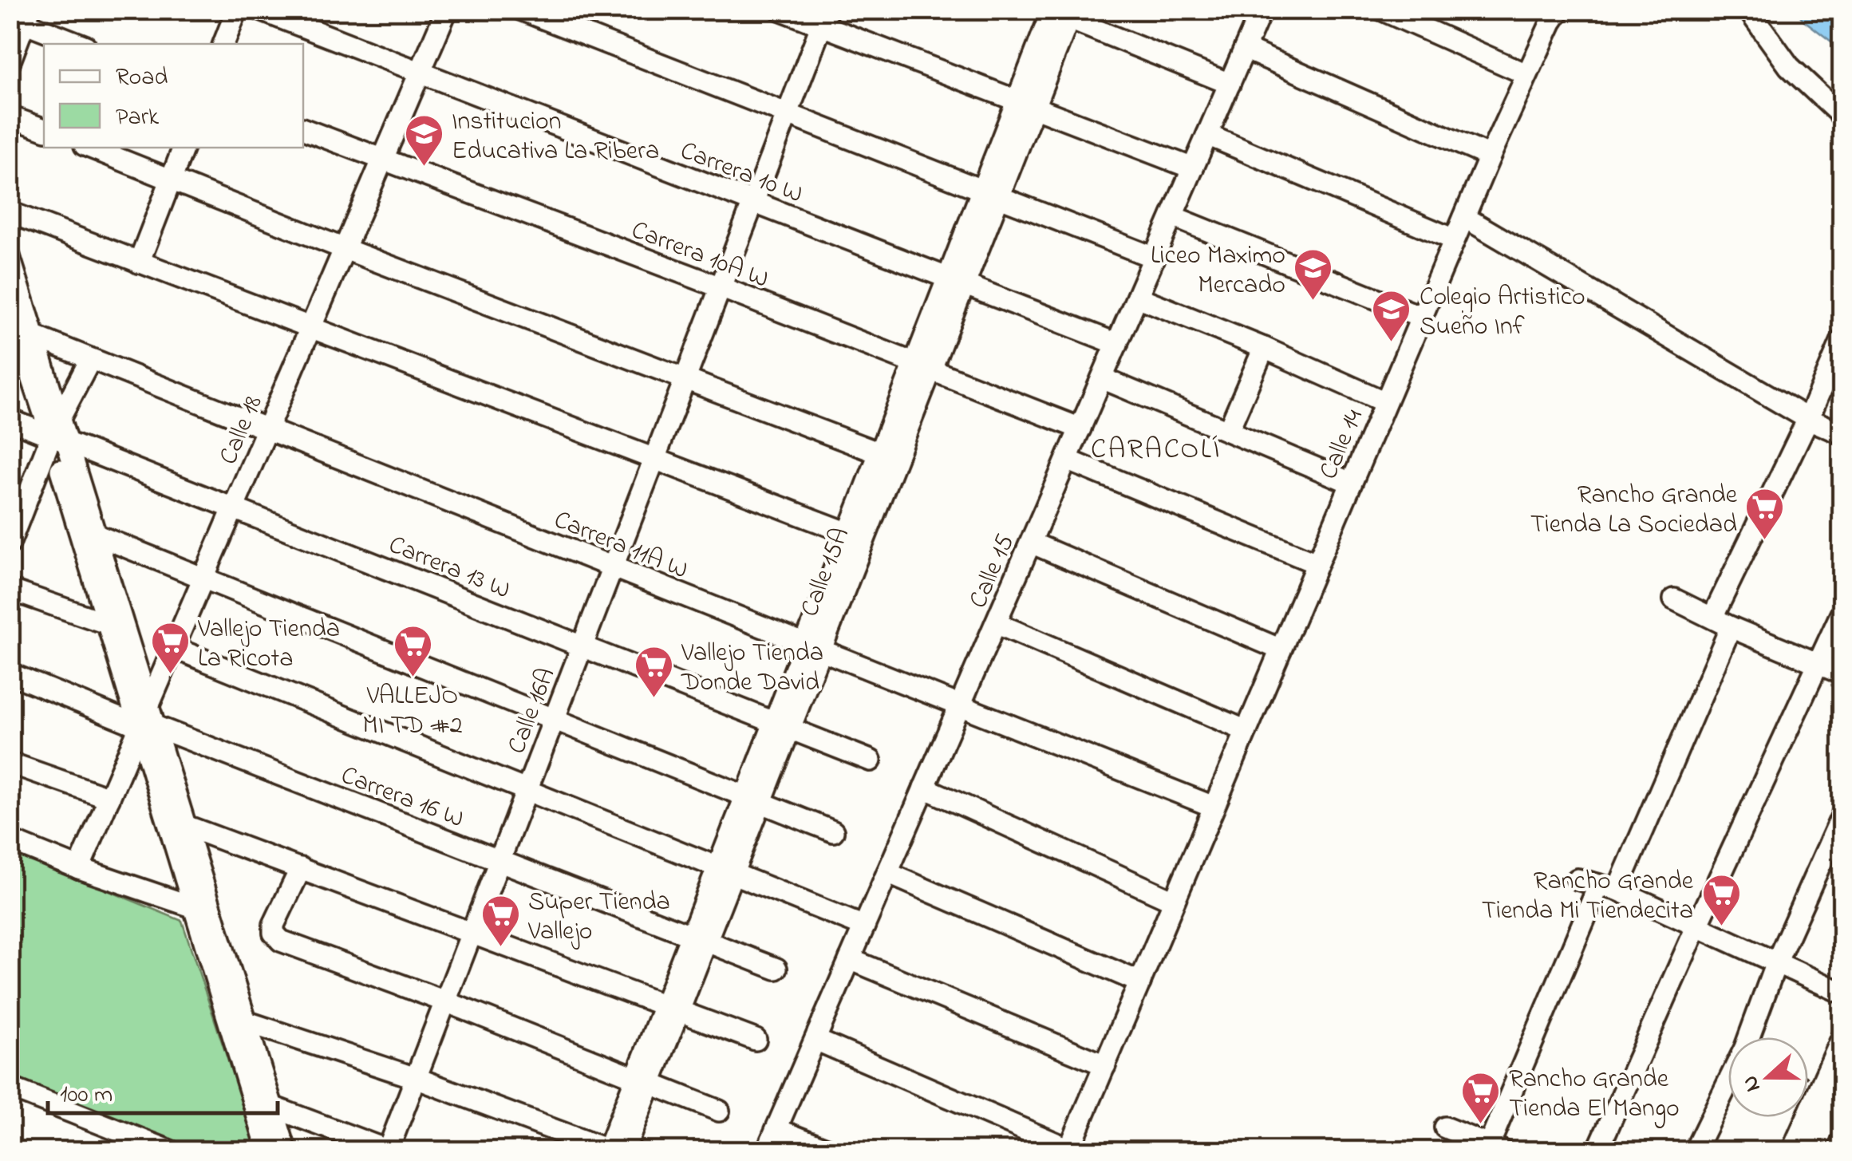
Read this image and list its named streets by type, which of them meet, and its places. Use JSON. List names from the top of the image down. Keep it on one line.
{"streets":{"street":["Carrera 10 W","Carrera 10A W","Calle 18","Calle 14","Carrera 11A W","Carrera 13 W","Calle 15","Calle 15A","Calle 16A","Carrera 16 W"]},"crossings":[["Carrera 10 W","Calle 18"],["Carrera 10 W","Calle 15"],["Carrera 10 W","Calle 15A"],["Carrera 10 W","Calle 16A"],["Carrera 10A W","Calle 18"],["Carrera 10A W","Calle 15"],["Carrera 10A W","Calle 15A"],["Carrera 10A W","Calle 16A"],["Calle 18","Carrera 11A W"],["Calle 18","Carrera 13 W"],["Calle 14","Carrera 11A W"],["Carrera 11A W","Calle 15"],["Carrera 11A W","Calle 15A"],["Carrera 11A W","Calle 16A"],["Carrera 13 W","Calle 15A"],["Carrera 13 W","Calle 16A"],["Calle 15A","Carrera 16 W"],["Calle 16A","Carrera 16 W"]],"districts":["CARACOLÍ"],"places":{"school or university":["Institucion Educativa La Ribera","Liceo Maximo Mercado","Colegio Artistico Sueño Inf"],"supermarket":["Rancho Grande Tienda La Sociedad","Vallejo Tienda La Ricota","VALLEJO MI TD #2","Vallejo Tienda Donde David","Rancho Grande Tienda Mi Tiendecita","Super Tienda Vallejo","Rancho Grande Tienda El Mango"]},"legend":["Road","Park"],"scale_bar":"100 m","north":"left"}
